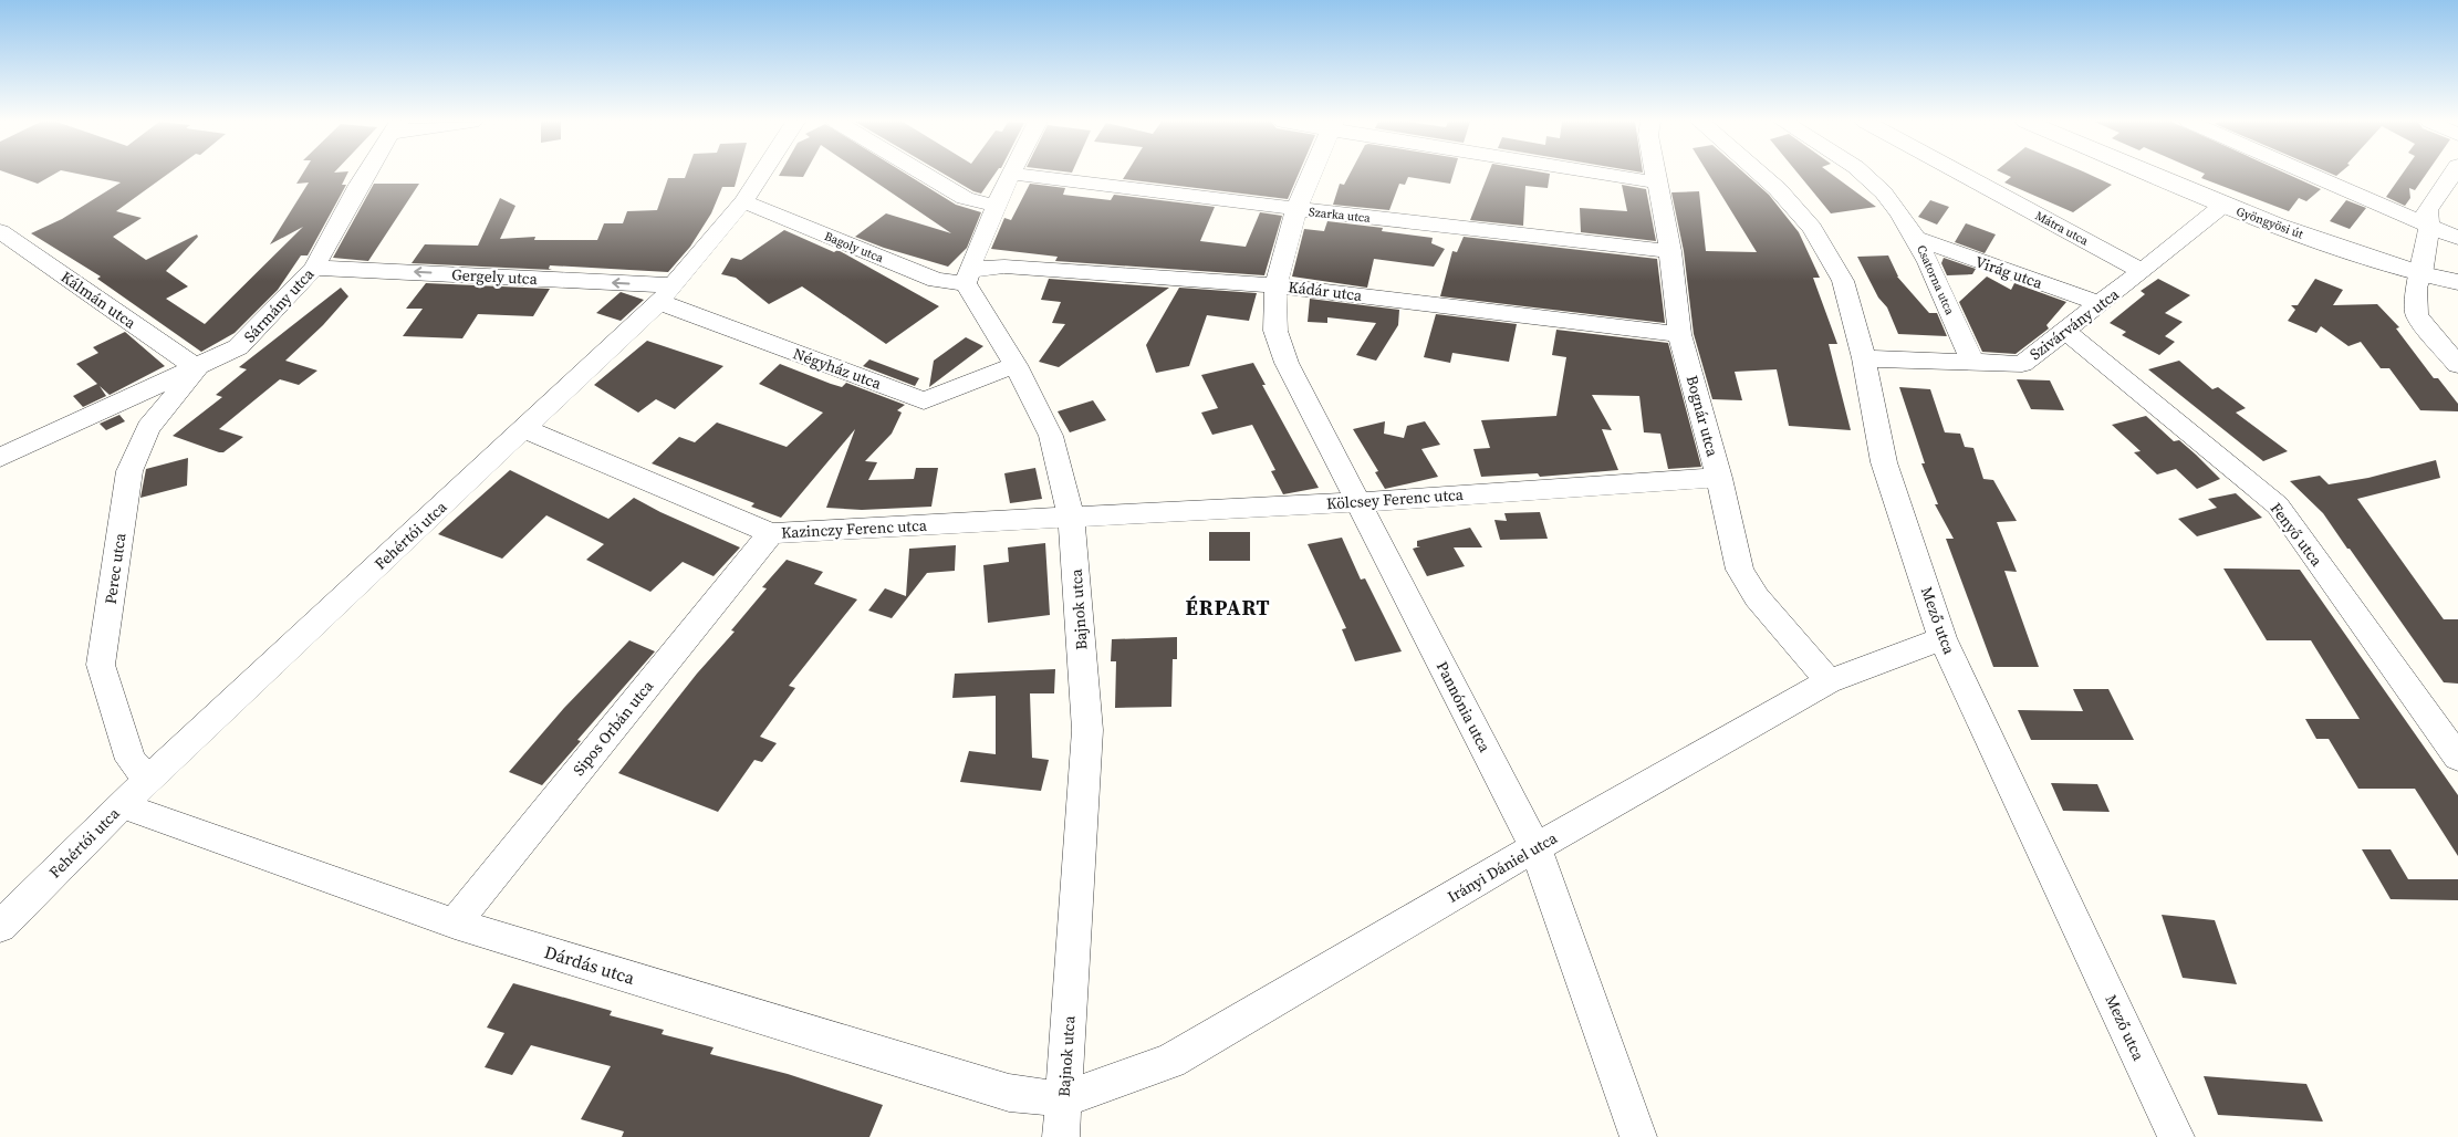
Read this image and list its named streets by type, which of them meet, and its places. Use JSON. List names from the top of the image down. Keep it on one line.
{"streets":{"street":["Szarka utca","Gyöngyösi út","Mátra utca","Bagoly utca","Virág utca","Gergely utca","Csatorna utca","Kádár utca","Kálmán utca","Sármány utca","Szivárvány utca","Négyház utca","Bognár utca","Kölcsey Ferenc utca","Kazinczy Ferenc utca","Fenyő utca","Fehértói utca","Perec utca","Bajnok utca","Mező utca","Pannónia utca","Sipos Orbán utca","Irányi Dániel utca","Dárdás utca"]},"crossings":[["Szarka utca","Bognár utca"],["Szarka utca","Pannónia utca"],["Gyöngyösi út","Szivárvány utca"],["Mátra utca","Szivárvány utca"],["Bagoly utca","Kádár utca"],["Bagoly utca","Fehértói utca"],["Bagoly utca","Bajnok utca"],["Virág utca","Csatorna utca"],["Virág utca","Szivárvány utca"],["Gergely utca","Sármány utca"],["Gergely utca","Négyház utca"],["Gergely utca","Fehértói utca"],["Csatorna utca","Szivárvány utca"],["Kádár utca","Bognár utca"],["Kádár utca","Bajnok utca"],["Kádár utca","Pannónia utca"],["Kálmán utca","Sármány utca"],["Kálmán utca","Perec utca"],["Sármány utca","Perec utca"],["Szivárvány utca","Fenyő utca"],["Szivárvány utca","Mező utca"],["Négyház utca","Fehértói utca"],["Négyház utca","Bajnok utca"],["Bognár utca","Kölcsey Ferenc utca"],["Bognár utca","Irányi Dániel utca"],["Kölcsey Ferenc utca","Kazinczy Ferenc utca"],["Kölcsey Ferenc utca","Bajnok utca"],["Kölcsey Ferenc utca","Pannónia utca"],["Kazinczy Ferenc utca","Fehértói utca"],["Kazinczy Ferenc utca","Bajnok utca"],["Kazinczy Ferenc utca","Sipos Orbán utca"],["Fehértói utca","Perec utca"],["Fehértói utca","Dárdás utca"],["Bajnok utca","Irányi Dániel utca"],["Bajnok utca","Dárdás utca"],["Mező utca","Irányi Dániel utca"],["Pannónia utca","Irányi Dániel utca"],["Sipos Orbán utca","Dárdás utca"],["Irányi Dániel utca","Dárdás utca"]],"one_way":["Gergely utca"],"districts":["ÉRPART"]}
